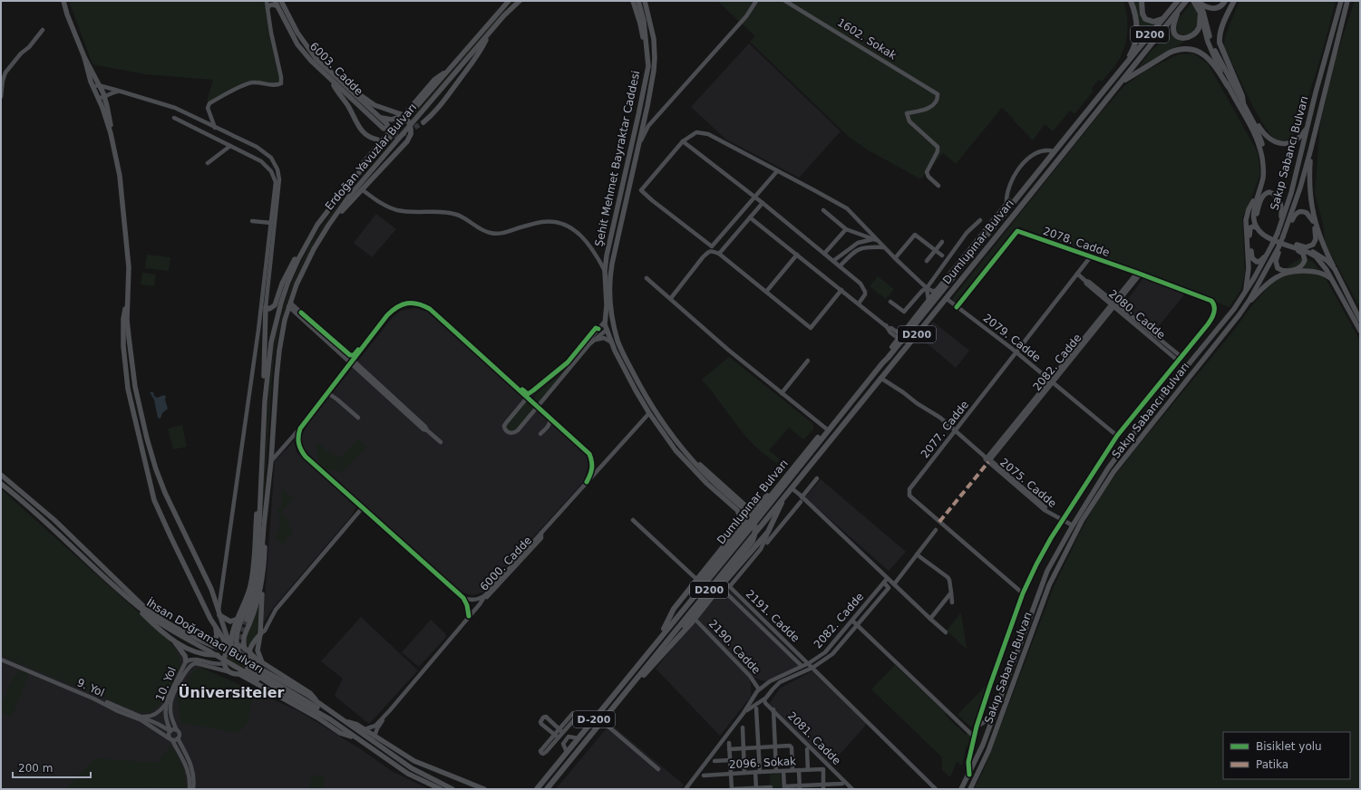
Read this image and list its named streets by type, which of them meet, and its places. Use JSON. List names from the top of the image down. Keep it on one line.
{"streets":{"highway":["D200","Dumlupınar Bulvarı","D-200"],"main road":["6003. Cadde","Sakıp Sabancı Bulvarı","Erdoğan Yavuzlar Bulvarı","Şehit Mehmet Bayraktar Caddesi","İhsan Doğramacı Bulvarı"],"street":["1602. Sokak","2078. Cadde","2080. Cadde","2079. Cadde","2082. Cadde","2077. Cadde","2075. Cadde","6000. Cadde","2191. Cadde","2190. Cadde","10. Yol","9. Yol","2081. Cadde","2096. Sokak"]},"crossings":[["Sakıp Sabancı Bulvarı","2075. Cadde"],["Erdoğan Yavuzlar Bulvarı","İhsan Doğramacı Bulvarı"],["Erdoğan Yavuzlar Bulvarı","10. Yol"],["Şehit Mehmet Bayraktar Caddesi","6000. Cadde"],["Dumlupınar Bulvarı","2079. Cadde"],["Dumlupınar Bulvarı","2075. Cadde"],["Dumlupınar Bulvarı","2191. Cadde"],["Dumlupınar Bulvarı","2190. Cadde"],["2078. Cadde","2080. Cadde"],["2078. Cadde","2079. Cadde"],["2078. Cadde","2082. Cadde"],["2078. Cadde","2077. Cadde"],["2080. Cadde","2082. Cadde"],["2080. Cadde","2077. Cadde"],["2079. Cadde","2082. Cadde"],["2079. Cadde","2077. Cadde"],["2082. Cadde","2075. Cadde"],["2082. Cadde","2191. Cadde"],["2082. Cadde","2190. Cadde"],["2082. Cadde","2081. Cadde"],["2077. Cadde","2075. Cadde"],["İhsan Doğramacı Bulvarı","10. Yol"],["2190. Cadde","2081. Cadde"],["10. Yol","9. Yol"]],"districts":["Üniversiteler"],"legend":["Bisiklet yolu","Patika"],"scale_bar":"200 m"}
